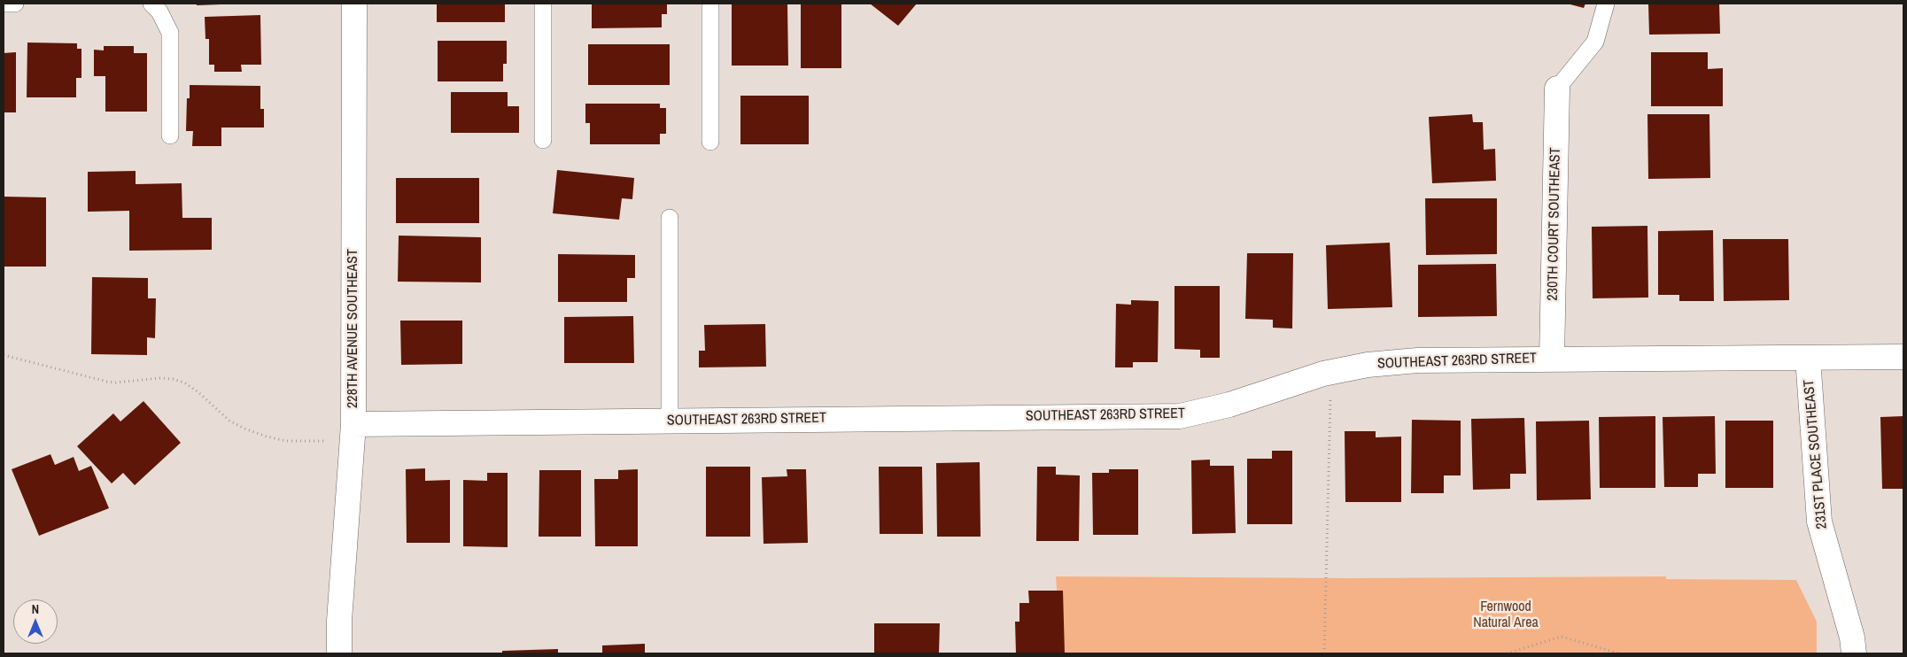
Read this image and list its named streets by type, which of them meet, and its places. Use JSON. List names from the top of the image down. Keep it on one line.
{"streets":{"street":["230TH COURT SOUTHEAST","228TH AVENUE SOUTHEAST","SOUTHEAST 263RD STREET","231ST PLACE SOUTHEAST"]},"crossings":[["230TH COURT SOUTHEAST","SOUTHEAST 263RD STREET"],["228TH AVENUE SOUTHEAST","SOUTHEAST 263RD STREET"],["SOUTHEAST 263RD STREET","231ST PLACE SOUTHEAST"]],"parks":["Fernwood Natural Area"],"north":"top"}
